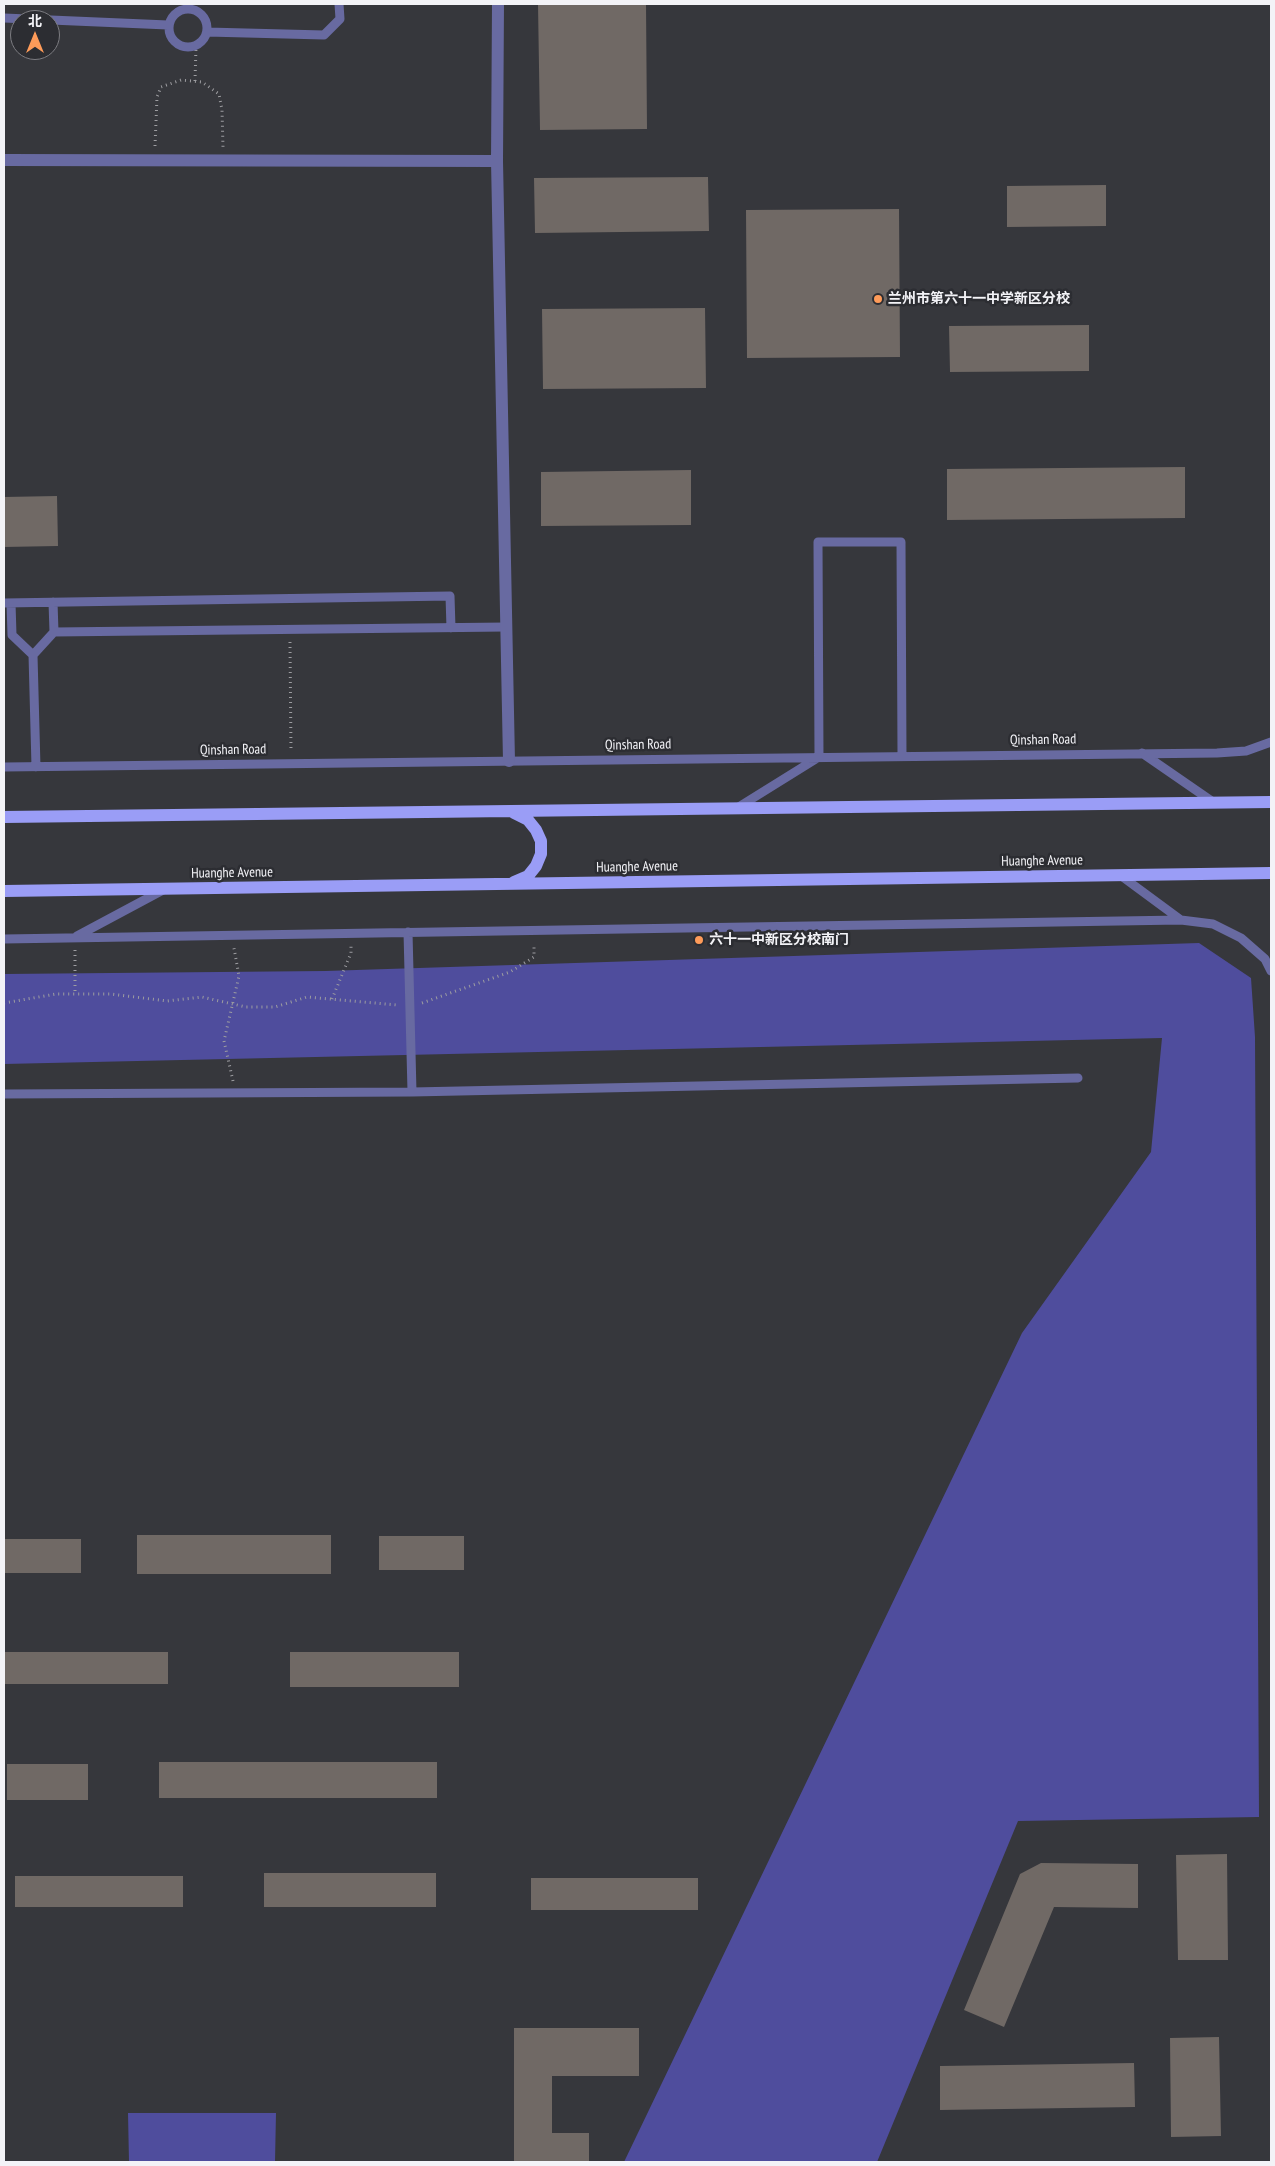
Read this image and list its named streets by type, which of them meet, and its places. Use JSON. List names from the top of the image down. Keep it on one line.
{"streets":{"main road":["Huanghe Avenue"],"lane":["Qinshan Road"]},"places":["兰州市第六十一中学新区分校","六十一中新区分校南门"],"north":"top"}
